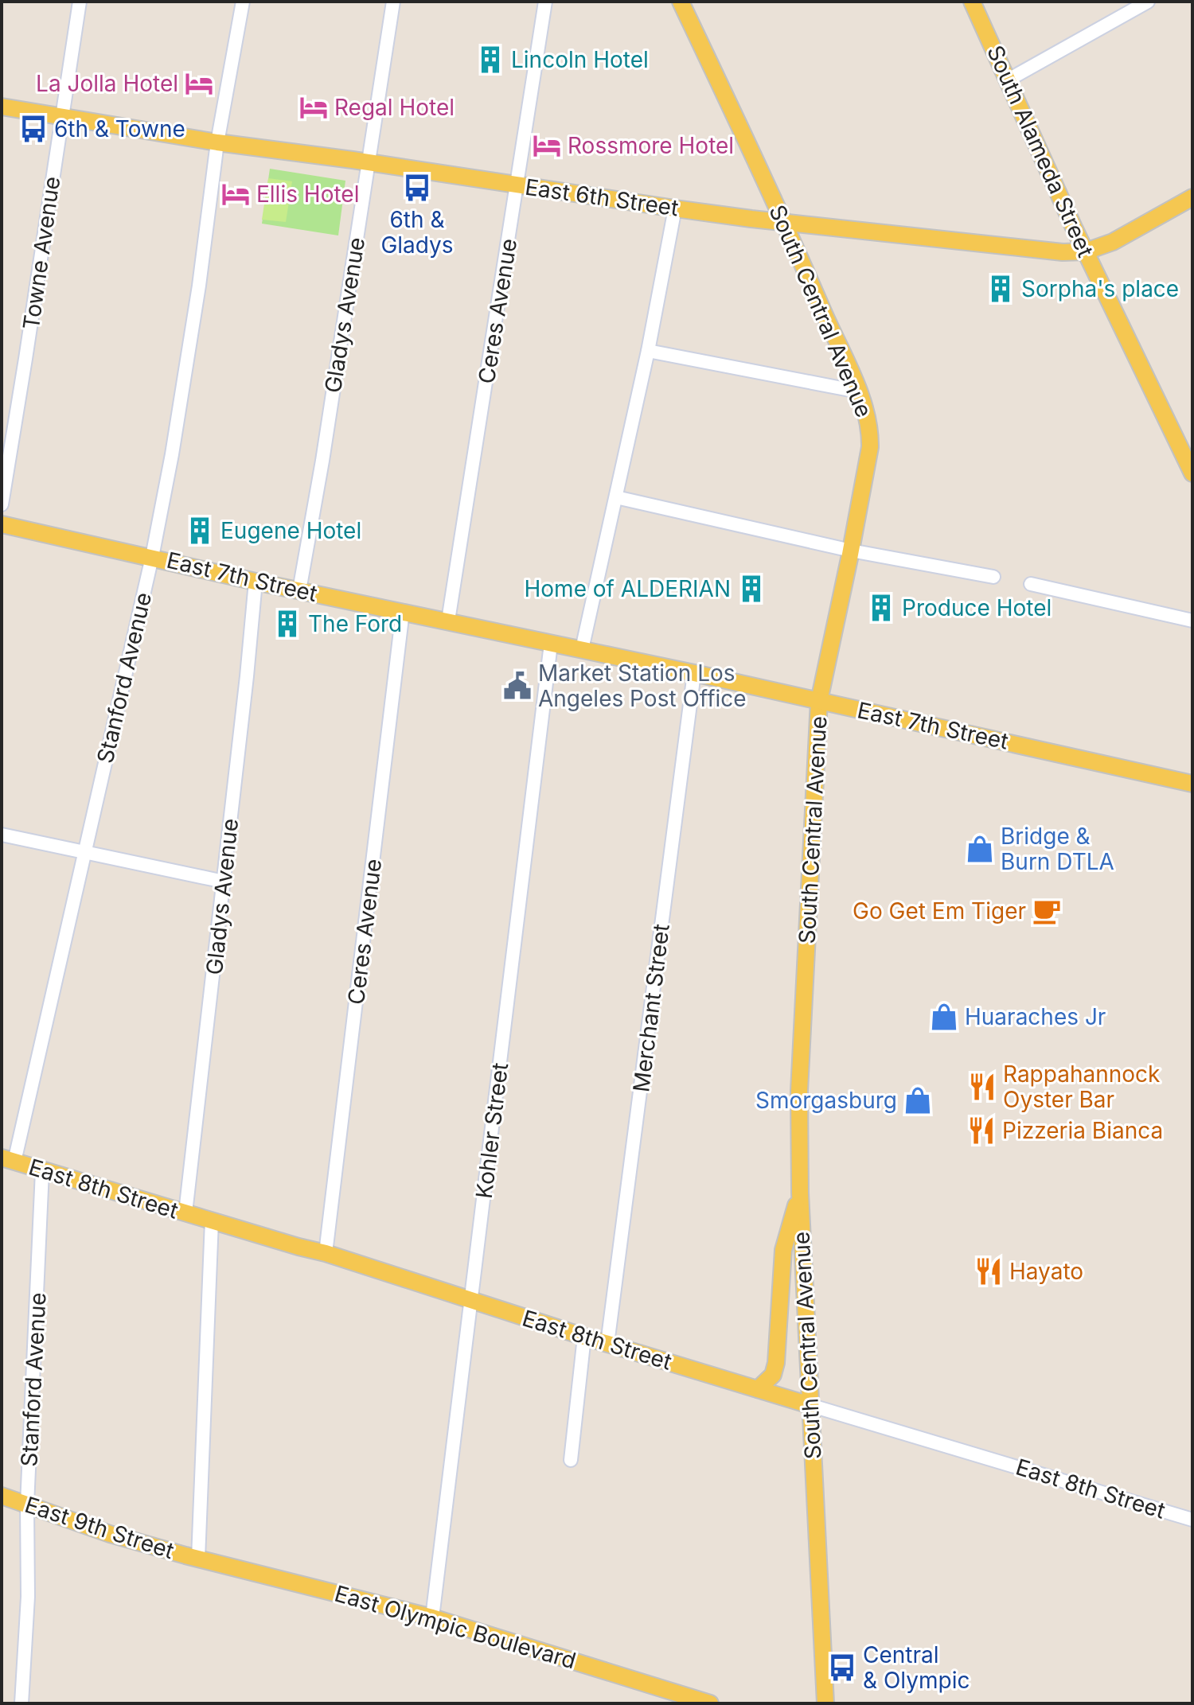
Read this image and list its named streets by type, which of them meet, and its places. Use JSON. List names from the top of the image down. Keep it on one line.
{"streets":{"main road":["South Alameda Street","East 6th Street","South Central Avenue","East 7th Street","East 8th Street","East 9th Street","East Olympic Boulevard"],"street":["Towne Avenue","Ceres Avenue","Gladys Avenue","Stanford Avenue","Merchant Street","Kohler Street"]},"crossings":[["South Alameda Street","East 6th Street"],["East 6th Street","Towne Avenue"],["East 6th Street","Ceres Avenue"],["East 6th Street","South Central Avenue"],["East 6th Street","Gladys Avenue"],["East 6th Street","Stanford Avenue"],["Ceres Avenue","East 7th Street"],["Ceres Avenue","East 8th Street"],["South Central Avenue","East 7th Street"],["South Central Avenue","East 8th Street"],["Gladys Avenue","East 7th Street"],["Gladys Avenue","East 8th Street"],["East 7th Street","Stanford Avenue"],["East 7th Street","Merchant Street"],["East 7th Street","Kohler Street"],["Stanford Avenue","East 8th Street"],["Stanford Avenue","East 9th Street"],["Merchant Street","East 8th Street"],["Kohler Street","East 8th Street"],["Kohler Street","East Olympic Boulevard"],["East 9th Street","East Olympic Boulevard"]],"places":{"building":["Lincoln Hotel","Sorpha's place","Eugene Hotel","Home of ALDERIAN","Produce Hotel","The Ford"],"hotel":["La Jolla Hotel","Regal Hotel","Rossmore Hotel","Ellis Hotel"],"bus stop":["6th & Towne","6th & Gladys","Central & Olympic"],"public building":["Market Station Los Angeles Post Office"],"shop":["Bridge & Burn DTLA","Huaraches Jr","Smorgasburg"],"cafe":["Go Get Em Tiger"],"restaurant":["Rappahannock Oyster Bar","Pizzeria Bianca","Hayato"]}}
